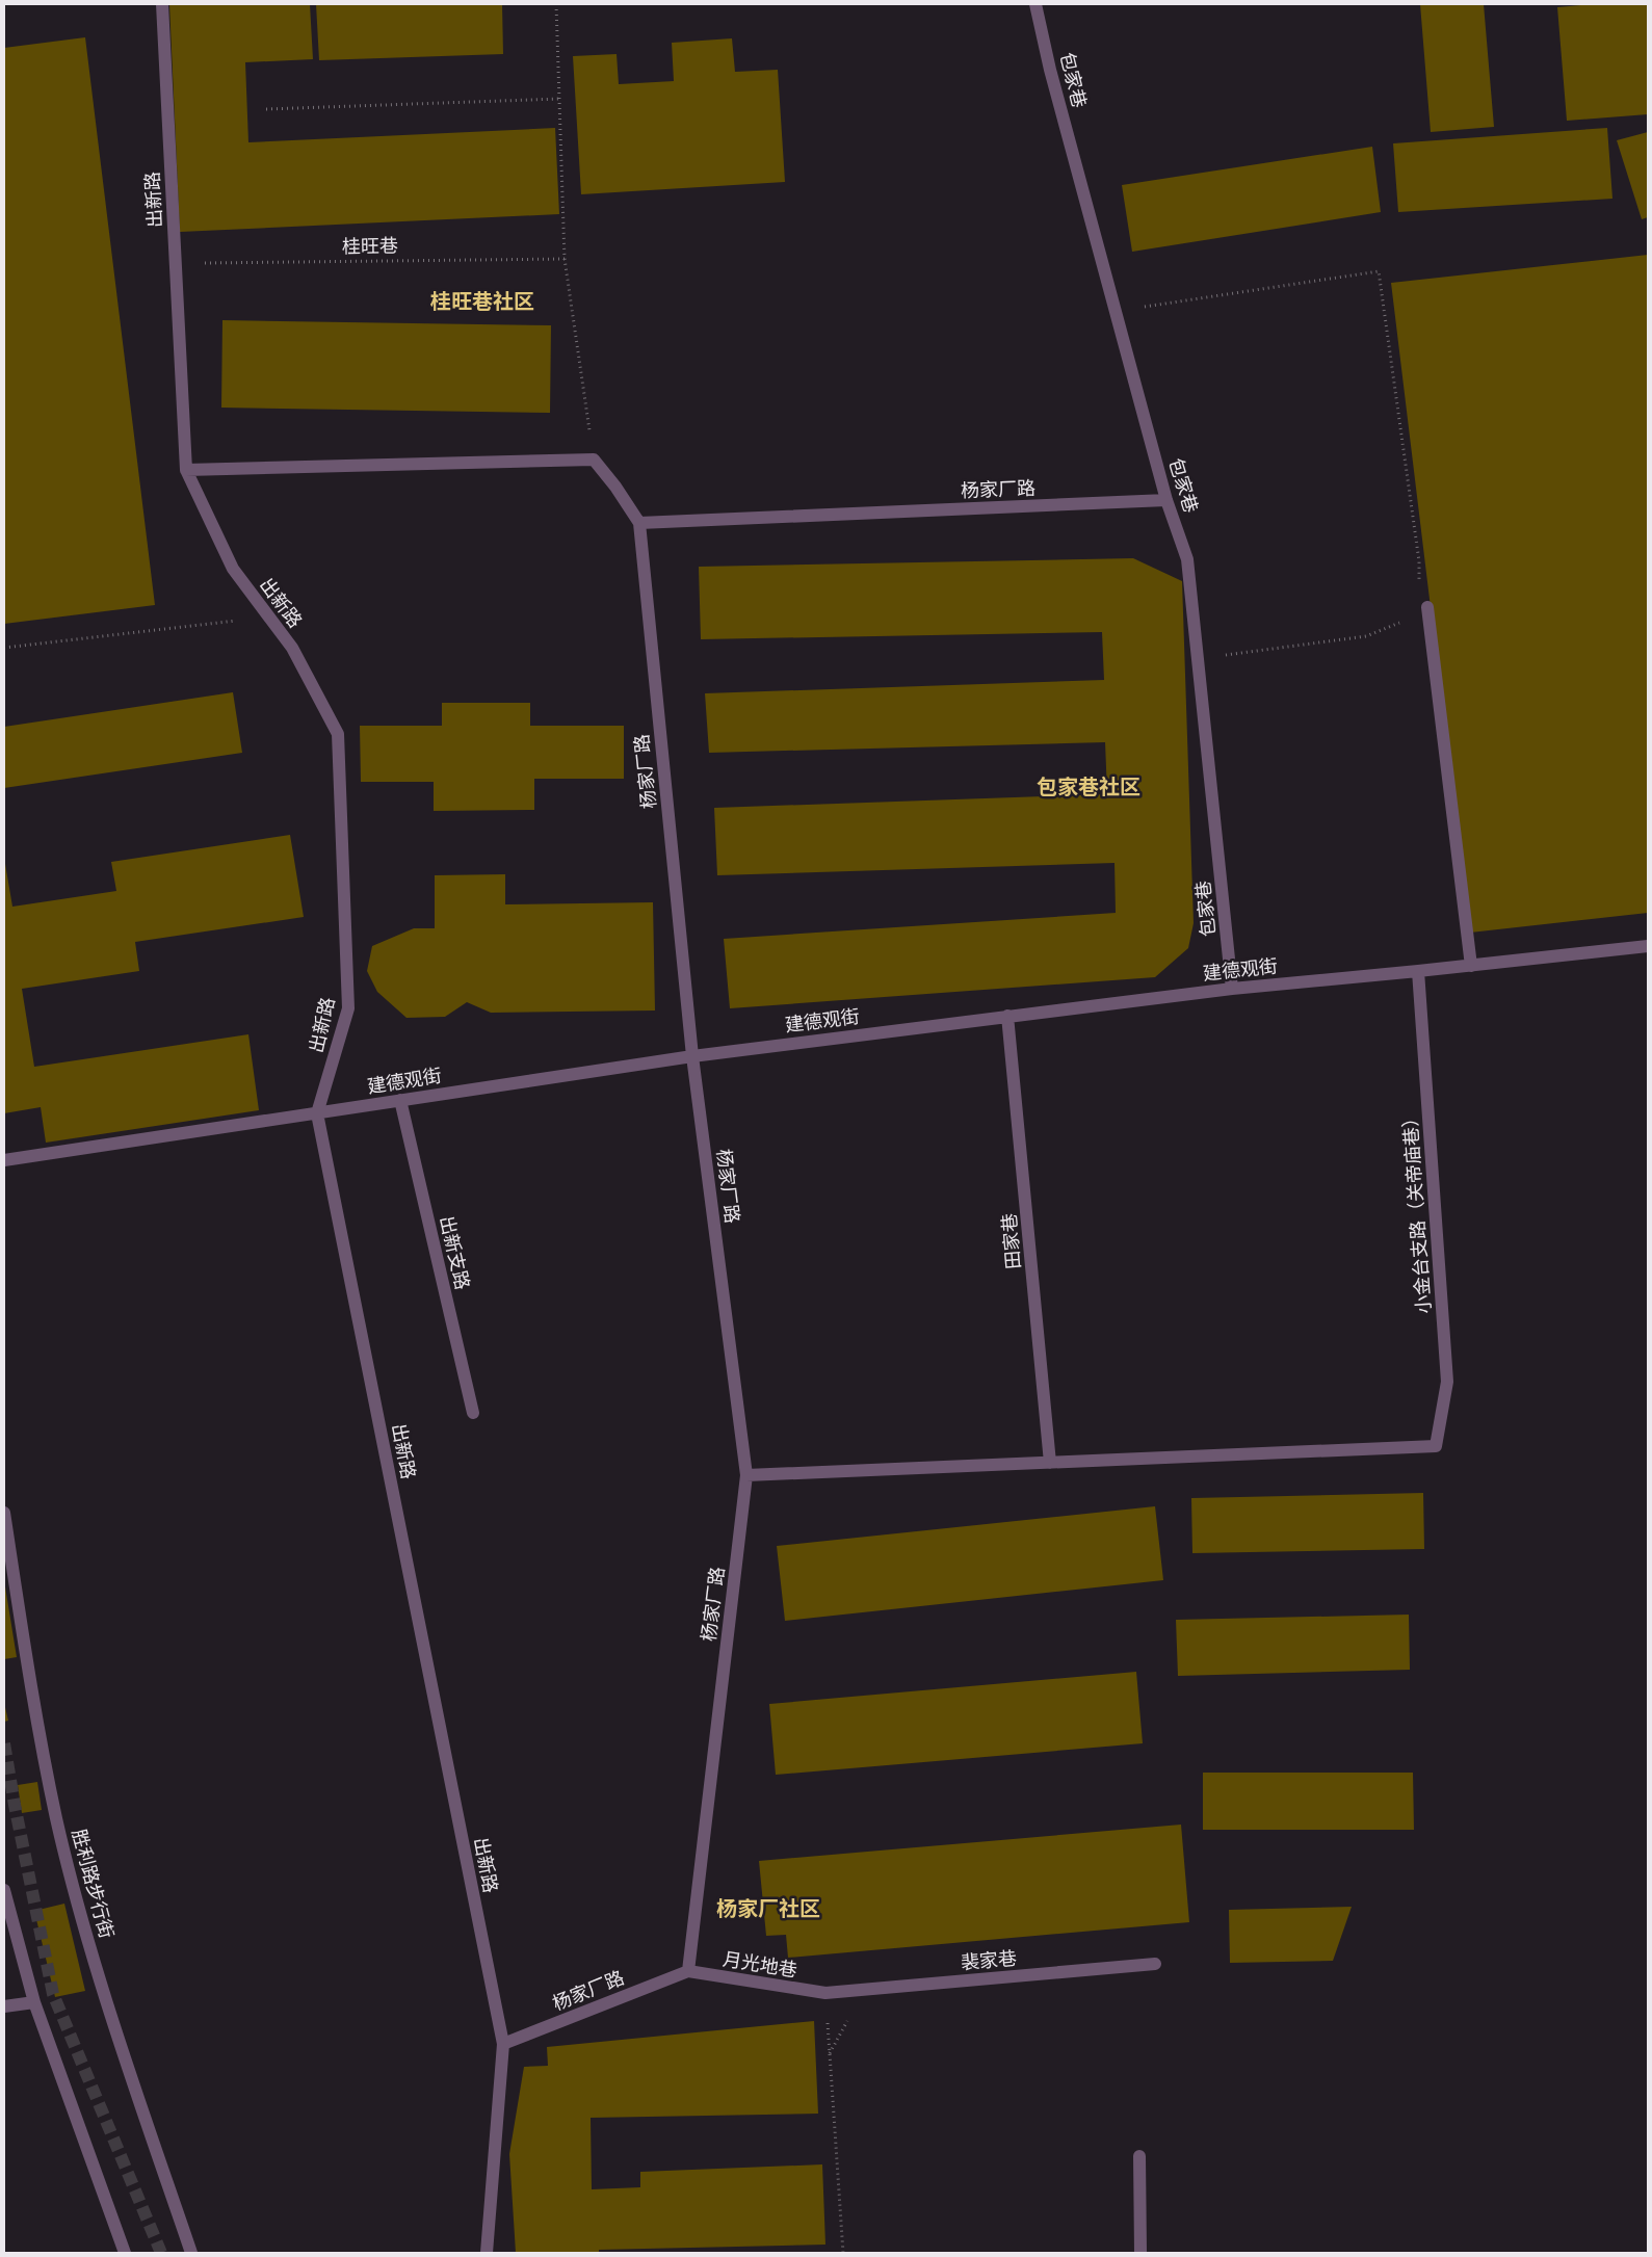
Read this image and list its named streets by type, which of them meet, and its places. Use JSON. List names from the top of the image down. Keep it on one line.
{"streets":{"street":["包家巷","出新路","杨家厂路","建德观街","小金台支路（关帝庙巷）","田家巷","出新支路","胜利路步行街","裴家巷","月光地巷"],"path":["桂旺巷"]},"crossings":[["包家巷","杨家厂路"],["包家巷","建德观街"],["出新路","桂旺巷"],["出新路","杨家厂路"],["出新路","建德观街"],["杨家厂路","建德观街"],["杨家厂路","月光地巷"],["建德观街","小金台支路（关帝庙巷）"],["建德观街","田家巷"],["建德观街","出新支路"],["小金台支路（关帝庙巷）","田家巷"],["裴家巷","月光地巷"]],"districts":["桂旺巷社区","包家巷社区","杨家厂社区"]}
